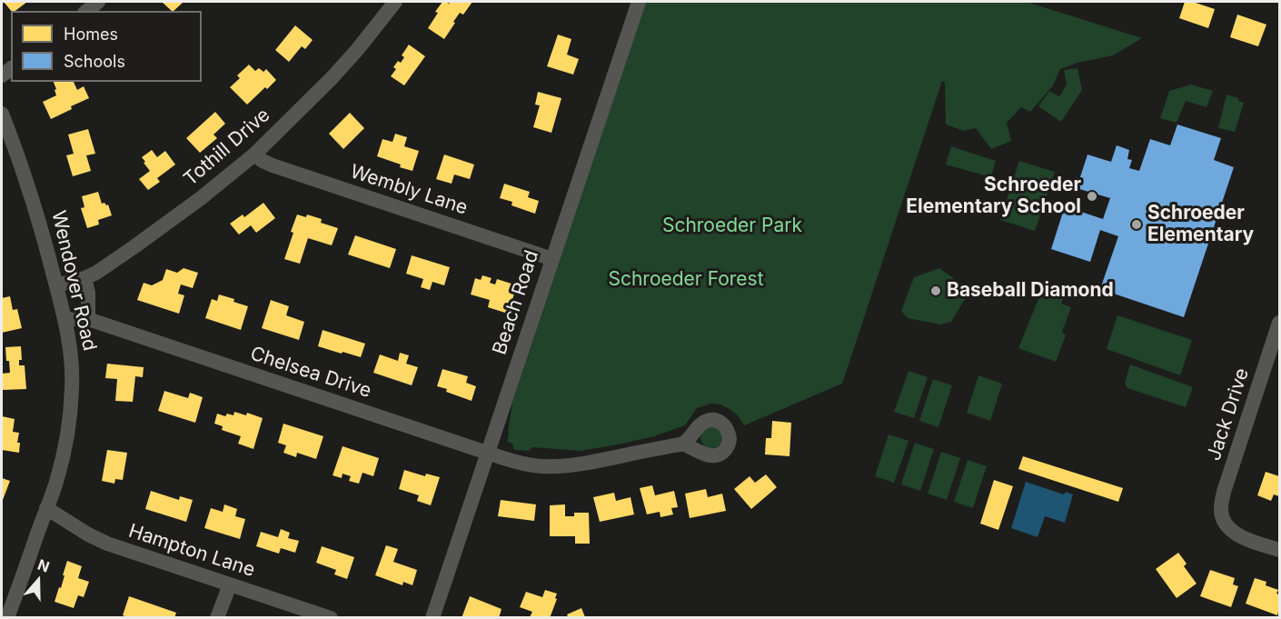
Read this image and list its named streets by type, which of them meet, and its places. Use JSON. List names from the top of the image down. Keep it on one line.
{"streets":{"street":["Tothill Drive","Wembly Lane","Wendover Road","Beach Road","Chelsea Drive","Jack Drive","Hampton Lane"]},"crossings":[["Tothill Drive","Wembly Lane"],["Tothill Drive","Wendover Road"],["Wembly Lane","Beach Road"],["Wendover Road","Chelsea Drive"],["Wendover Road","Hampton Lane"],["Beach Road","Chelsea Drive"]],"parks":["Schroeder Park","Schroeder Forest"],"places":["Schroeder Elementary School","Schroeder Elementary","Baseball Diamond"],"legend":["Homes","Schools"],"north":"top"}
